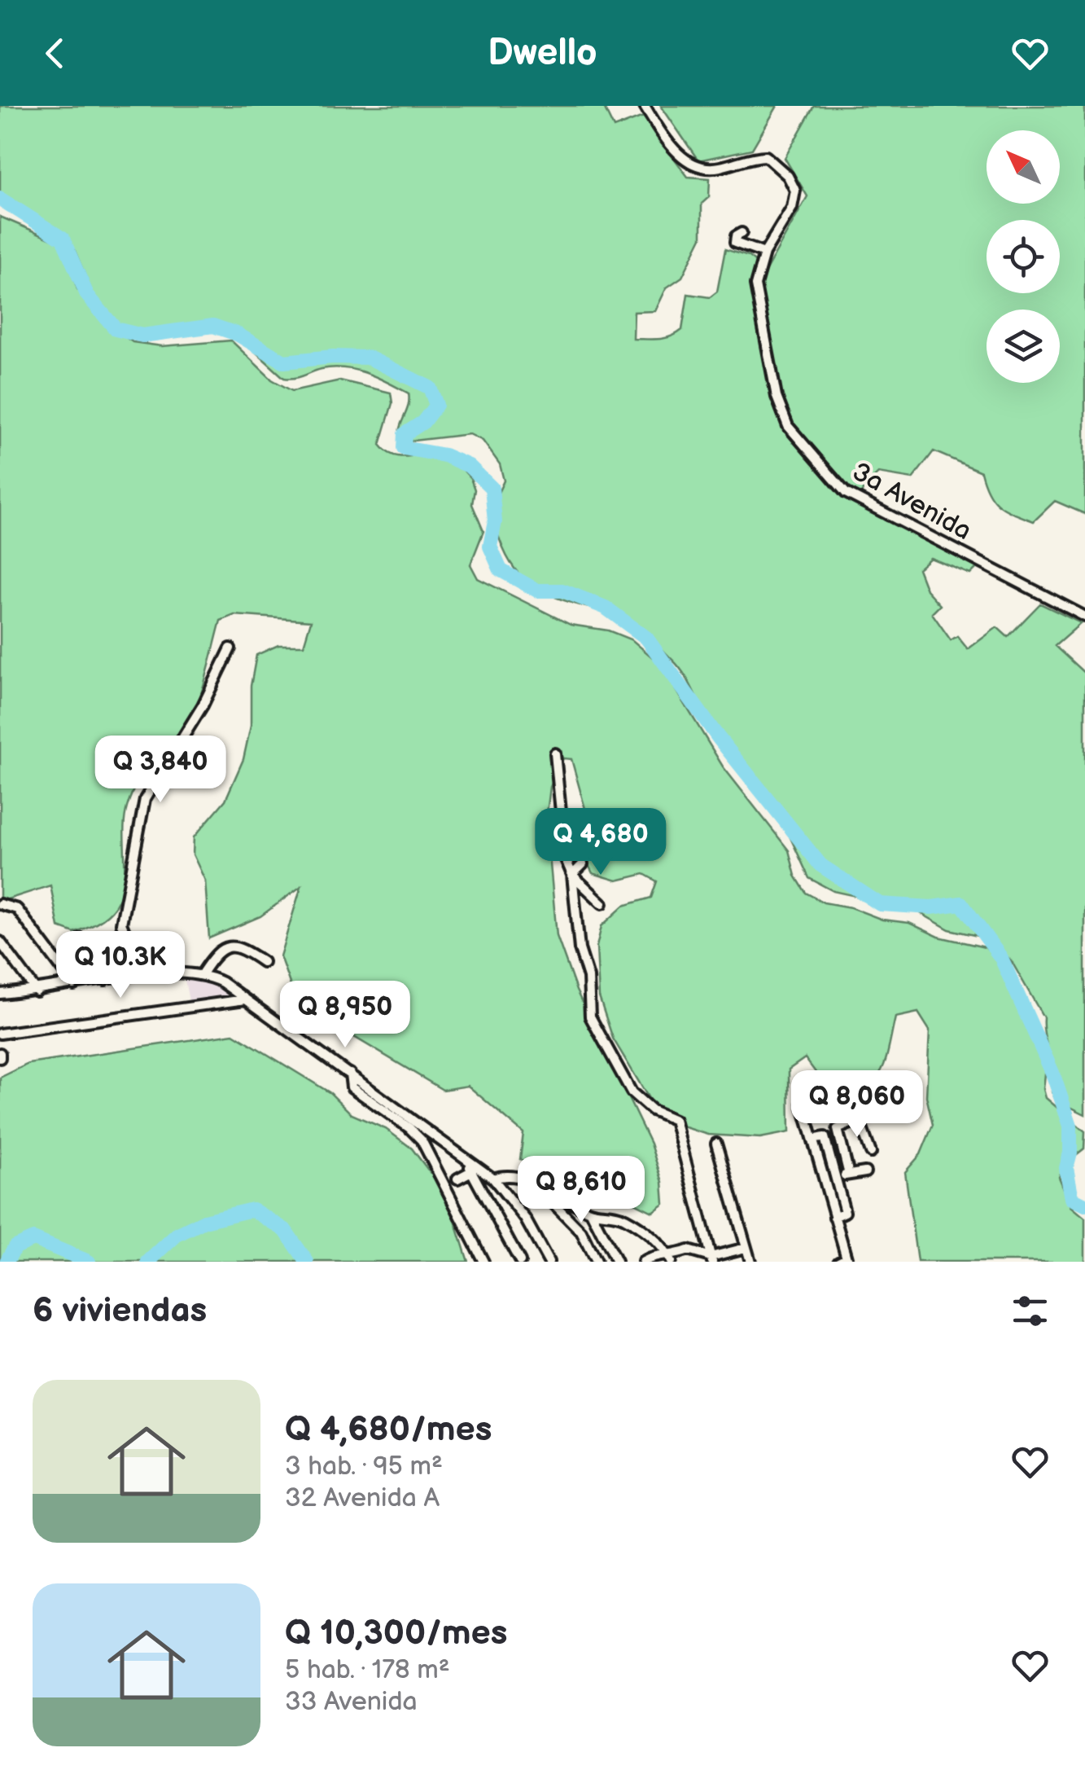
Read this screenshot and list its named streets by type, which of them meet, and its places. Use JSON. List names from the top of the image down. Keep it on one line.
{"streets":{"street":["3a Avenida"]},"north":"top left","page":{"header":"Dwello","price":["Q 3,840","Q 4,680","Q 10.3K","Q 8,950","Q 8,060","Q 8,610"],"heading":"6 viviendas","list":[{"name":"Q 4,680/mes","note":"3 hab. · 95 m² · 32 Avenida A"},{"name":"Q 10,300/mes","note":"5 hab. · 178 m² · 33 Avenida"}]}}
